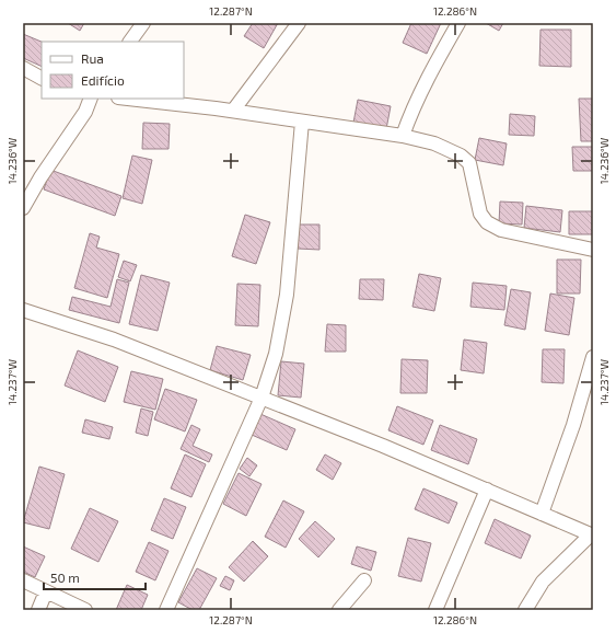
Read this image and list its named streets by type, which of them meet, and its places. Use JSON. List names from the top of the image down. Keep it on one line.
{"legend":["Rua","Edifício"],"scale_bar":"50 m","coordinates":["12.287°N","12.286°N","14.236°W","14.237°W"]}
